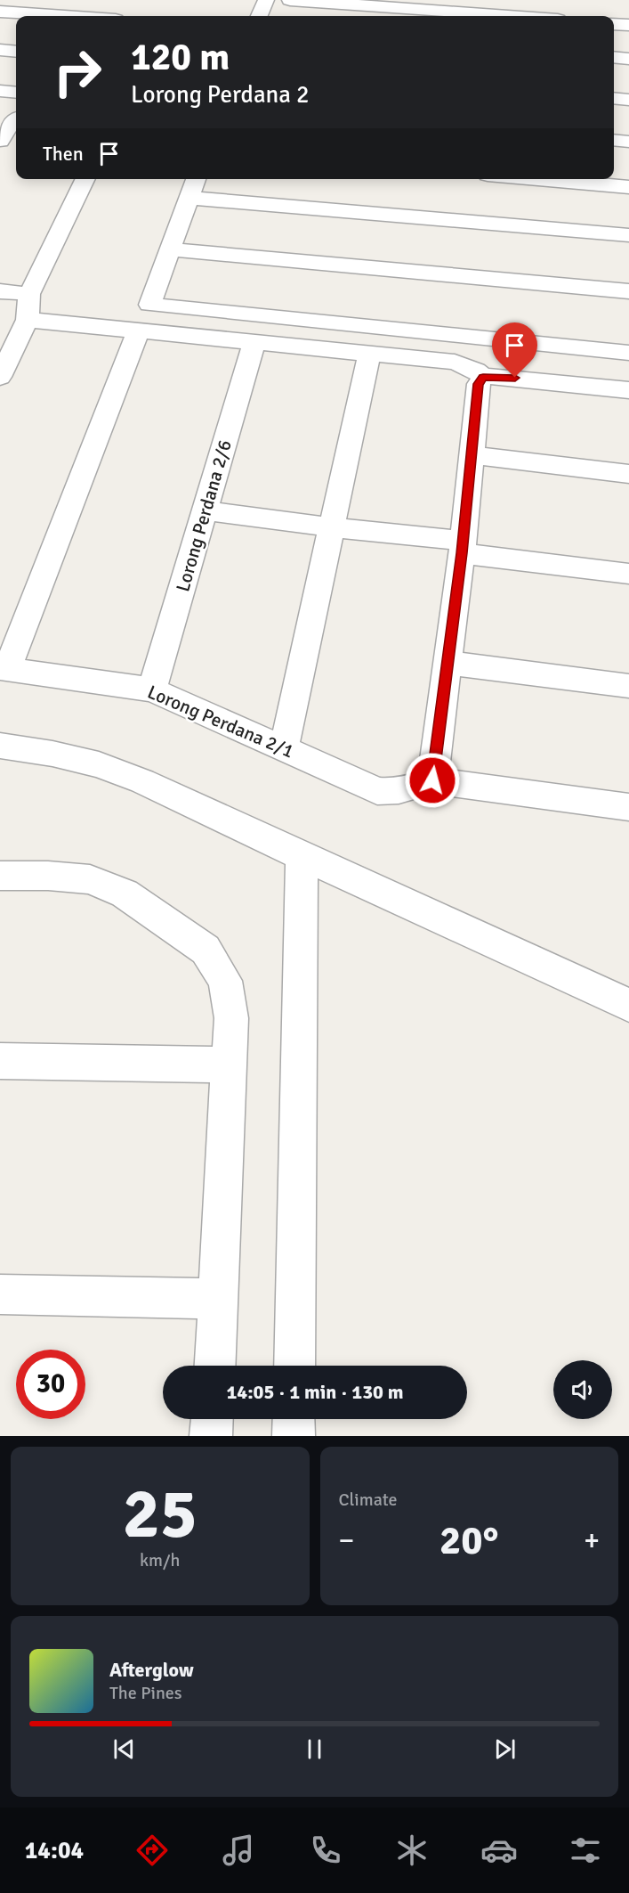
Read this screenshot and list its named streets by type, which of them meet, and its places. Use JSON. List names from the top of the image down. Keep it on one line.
{"streets":{"street":["Lorong Perdana 2/6","Lorong Perdana 2/1"]},"crossings":[["Lorong Perdana 2/6","Lorong Perdana 2/1"]],"page":{"turn":["120 m","Lorong Perdana 2"],"then":"Then","limit":"30","trip":"14:05 · 1 min · 130 m","tile":[["25","km/h"],"Climate"],"heat":["−","20°","+"],"song":["Afterglow","The Pines"],"tabs":"14:04"}}
